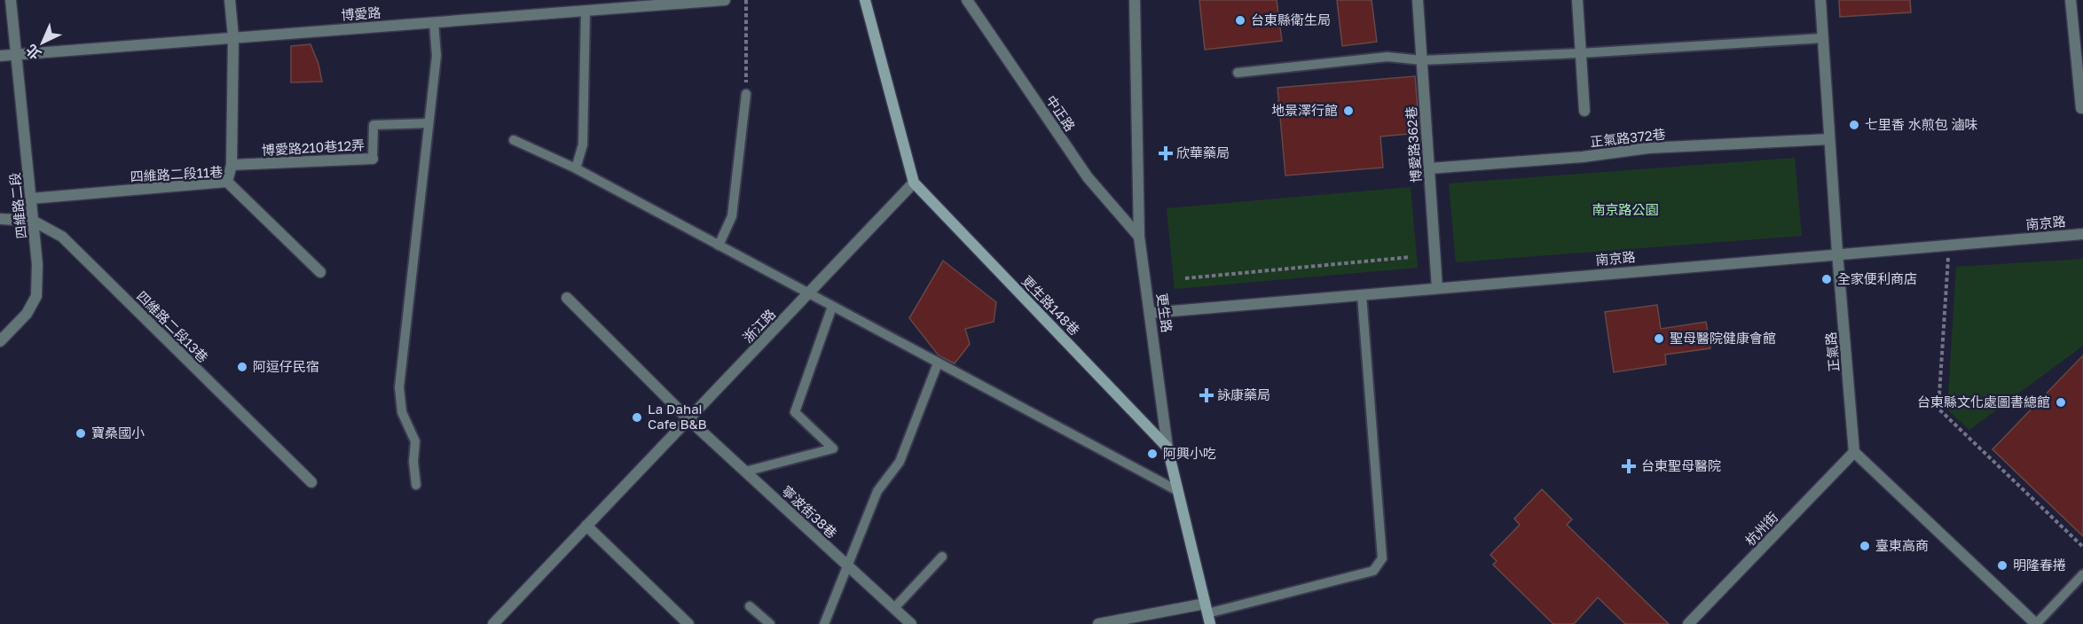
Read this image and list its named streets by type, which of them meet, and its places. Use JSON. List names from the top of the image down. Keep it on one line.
{"streets":{"street":["博愛路","中正路","正氣路372巷","博愛路362巷","博愛路210巷12弄","四維路二段11巷","四維路二段","南京路","更生路148巷","更生路","浙江路","四維路二段13巷","正氣路","寧波街38巷","杭州街"]},"crossings":[["博愛路","四維路二段"],["中正路","更生路"],["正氣路372巷","博愛路362巷"],["正氣路372巷","正氣路"],["博愛路362巷","南京路"],["四維路二段11巷","四維路二段"],["四維路二段","四維路二段13巷"],["南京路","更生路"],["南京路","正氣路"],["更生路148巷","更生路"],["更生路148巷","浙江路"],["浙江路","寧波街38巷"],["正氣路","杭州街"]],"parks":["南京路公園"],"places":{"other":["台東縣衛生局","地景澤行館","七里香 水煎包 滷味","全家便利商店","聖母醫院健康會館","阿逗仔民宿","台東縣文化處圖書總館","La Dahai Cafe B&B","寶桑國小","阿興小吃","臺東高商","明隆春捲"],"health":["欣華藥局","詠康藥局","台東聖母醫院"]},"north":"bottom left"}
